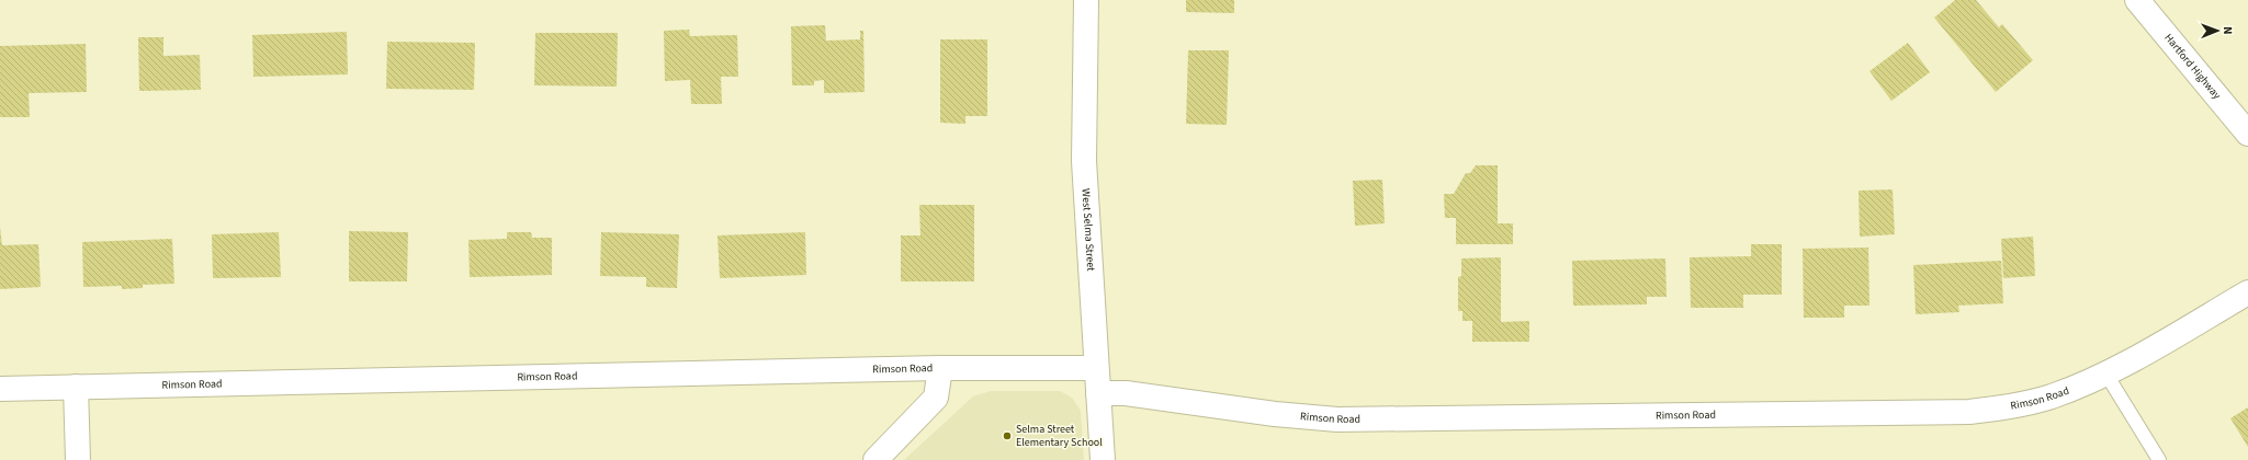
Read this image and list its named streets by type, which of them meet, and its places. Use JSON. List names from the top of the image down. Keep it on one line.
{"streets":{"street":["Hartford Highway","West Selma Street","Rimson Road"]},"crossings":[["West Selma Street","Rimson Road"]],"places":["Selma Street Elementary School"],"north":"right"}
